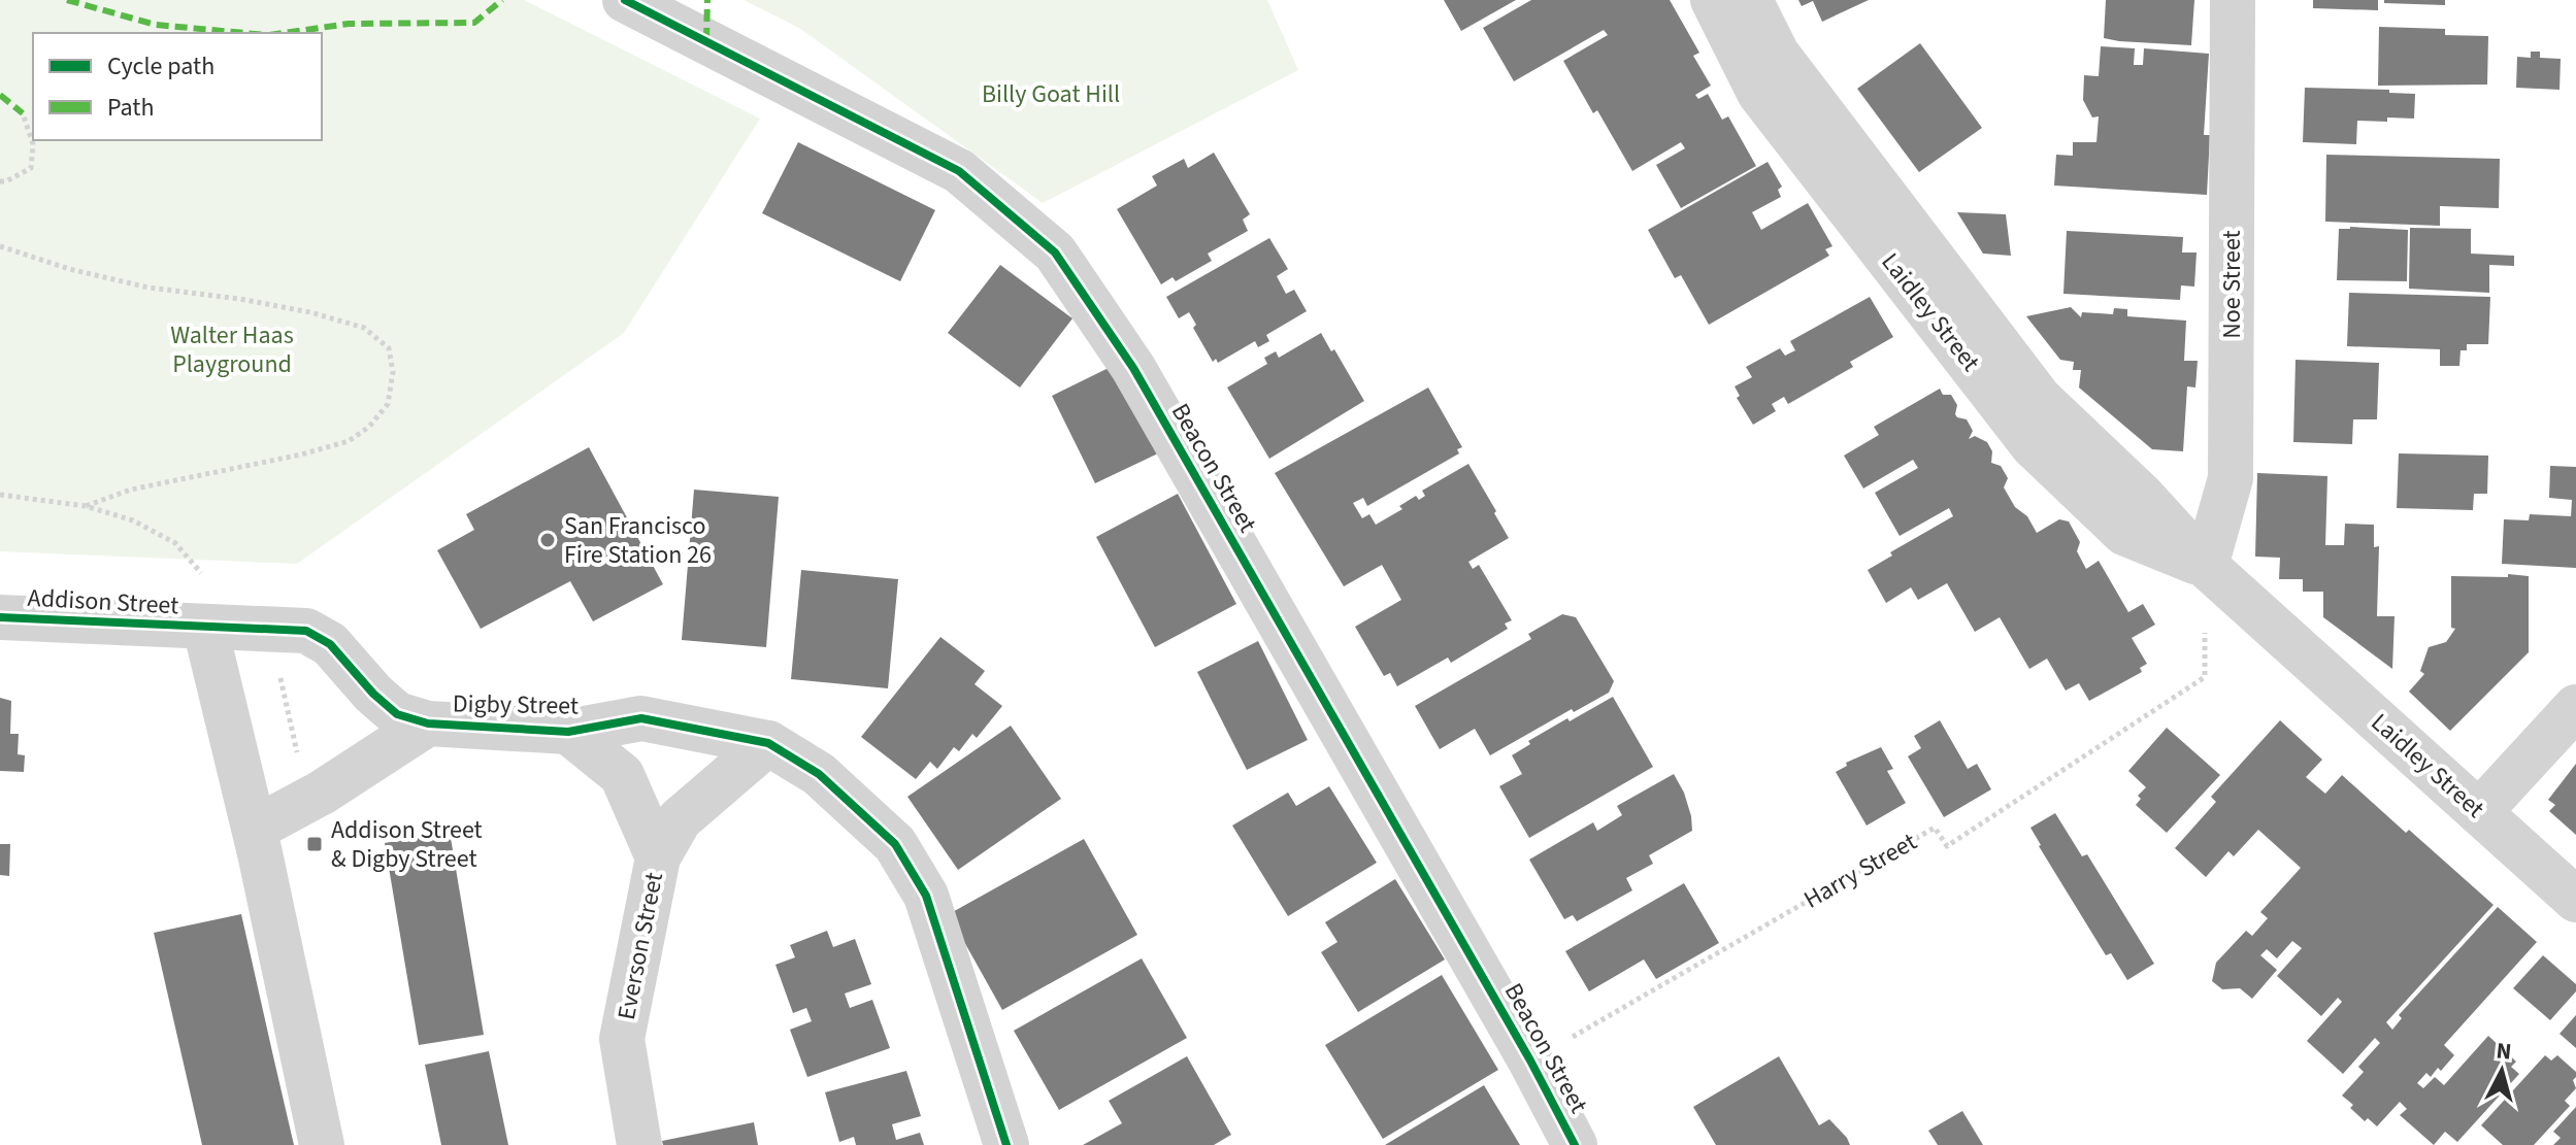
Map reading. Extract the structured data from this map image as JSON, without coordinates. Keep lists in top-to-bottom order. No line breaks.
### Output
{"streets":{"street":["Noe Street","Laidley Street","Beacon Street","Addison Street","Digby Street","Everson Street"],"path":["Harry Street"]},"crossings":[["Noe Street","Laidley Street"],["Noe Street","Harry Street"],["Laidley Street","Harry Street"],["Beacon Street","Harry Street"],["Addison Street","Digby Street"],["Digby Street","Everson Street"]],"parks":["Billy Goat Hill","Walter Haas Playground"],"places":{"other":["San Francisco Fire Station 26"],"transit":["Addison Street & Digby Street"]},"legend":["Cycle path","Path"],"north":"top"}
